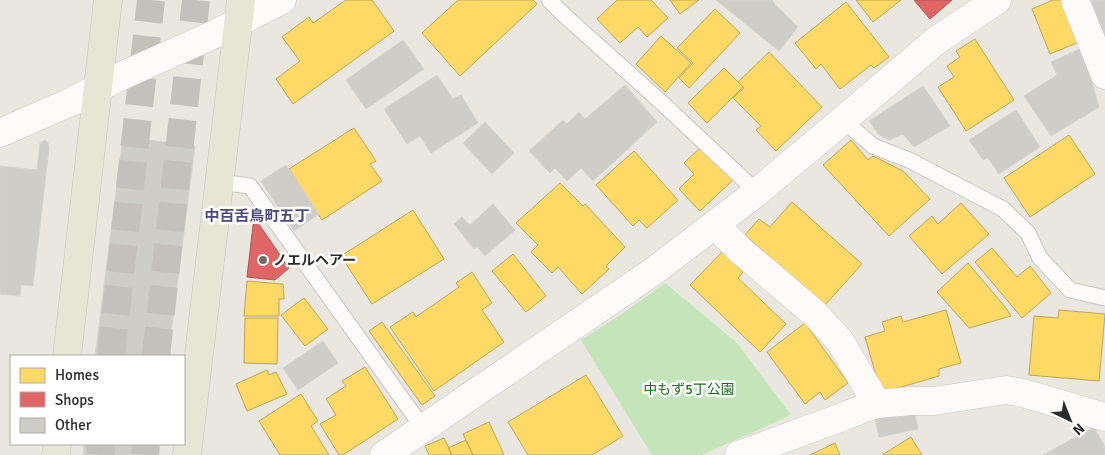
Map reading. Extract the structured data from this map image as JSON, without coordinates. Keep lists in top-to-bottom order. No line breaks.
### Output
{"districts":["中百舌鳥町五丁"],"parks":["中もず5丁公園"],"places":["ノエルヘアー"],"legend":["Homes","Shops","Other"],"north":"bottom right"}
